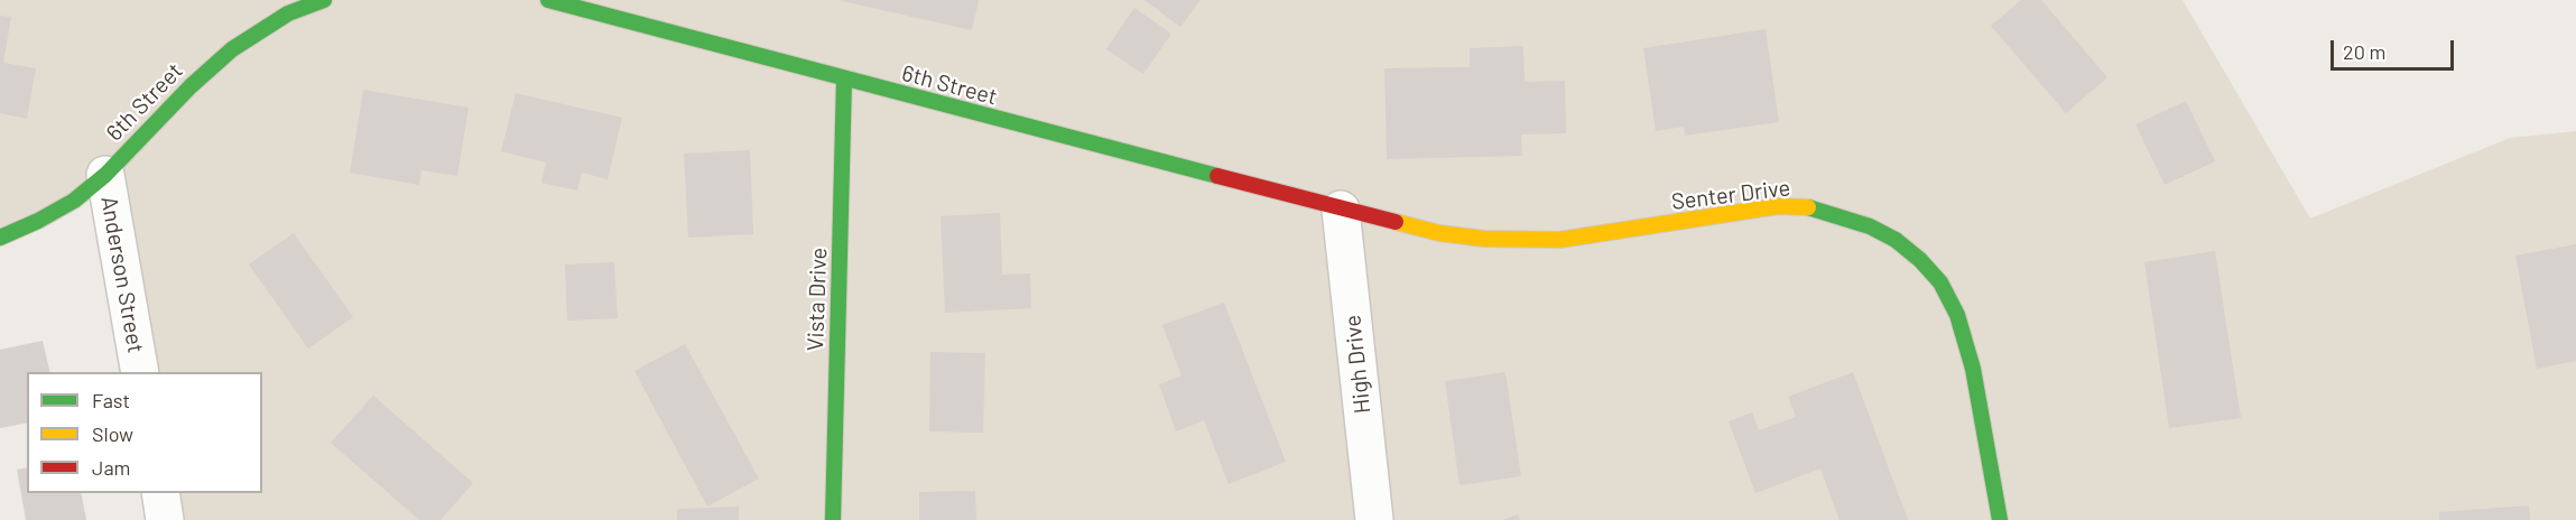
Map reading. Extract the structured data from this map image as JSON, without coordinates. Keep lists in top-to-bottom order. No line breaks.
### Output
{"streets":{"street":["6th Street","Senter Drive","Anderson Street","Vista Drive","High Drive"]},"crossings":[["6th Street","Senter Drive"],["6th Street","Anderson Street"],["6th Street","Vista Drive"],["6th Street","High Drive"],["Senter Drive","High Drive"]],"legend":["Fast","Slow","Jam"],"scale_bar":"20 m"}
